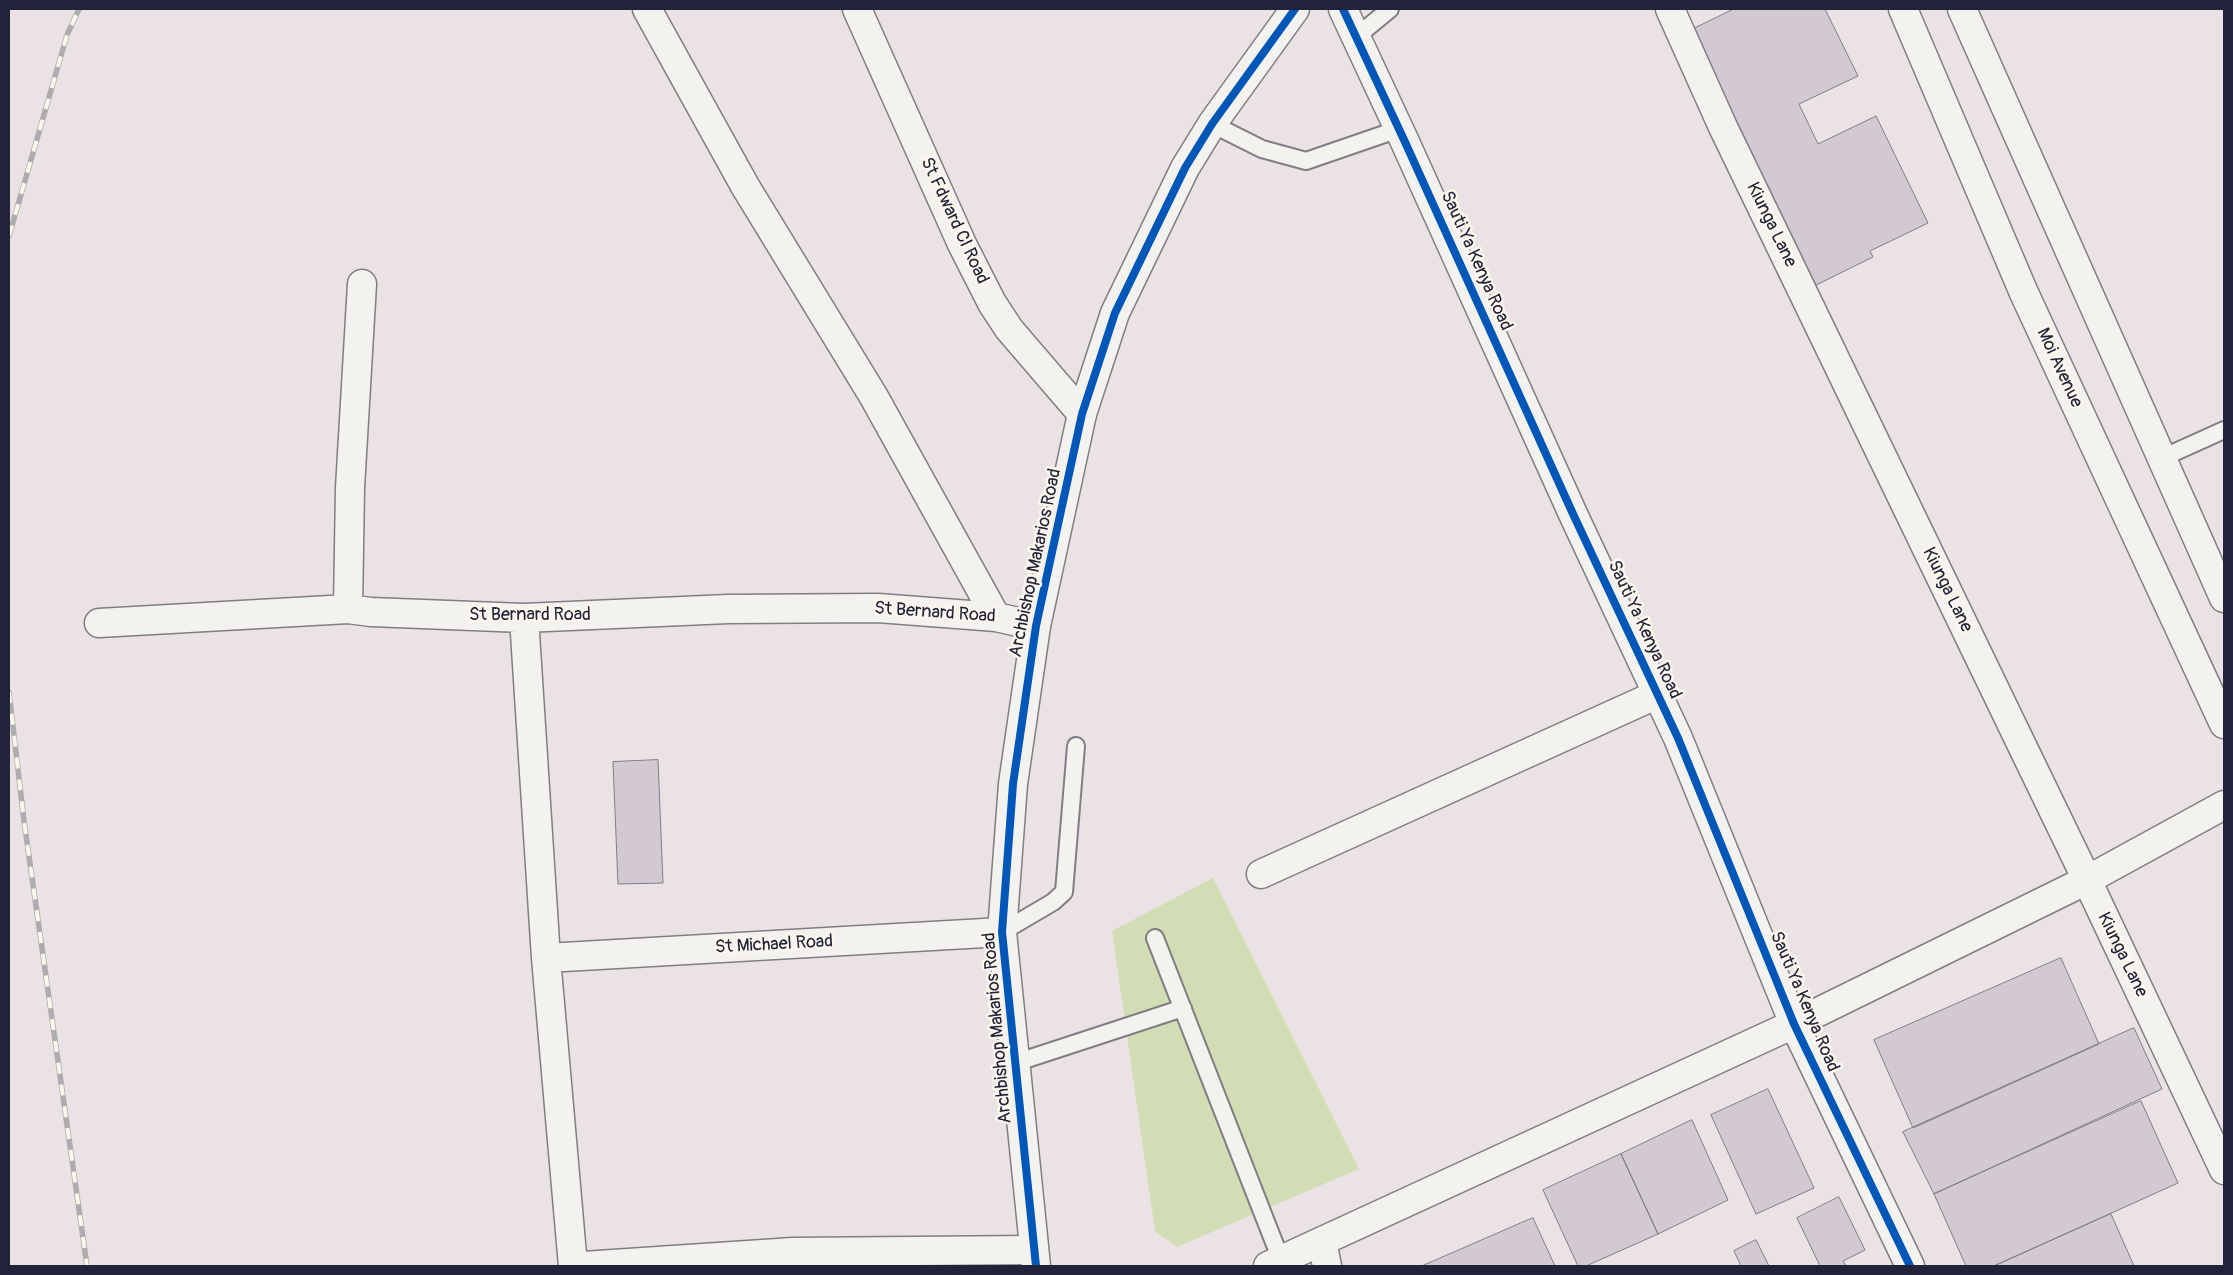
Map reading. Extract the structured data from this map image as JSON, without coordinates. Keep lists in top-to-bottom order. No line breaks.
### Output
{"streets":{"street":["St Fdward Cl Road","Kiunga Lane","Sauti Ya Kenya Road","Moi Avenue","Archbishop Makarios Road","St Bernard Road","St Michael Road"]},"crossings":[["St Fdward Cl Road","Archbishop Makarios Road"],["Archbishop Makarios Road","St Bernard Road"],["Archbishop Makarios Road","St Michael Road"]]}
